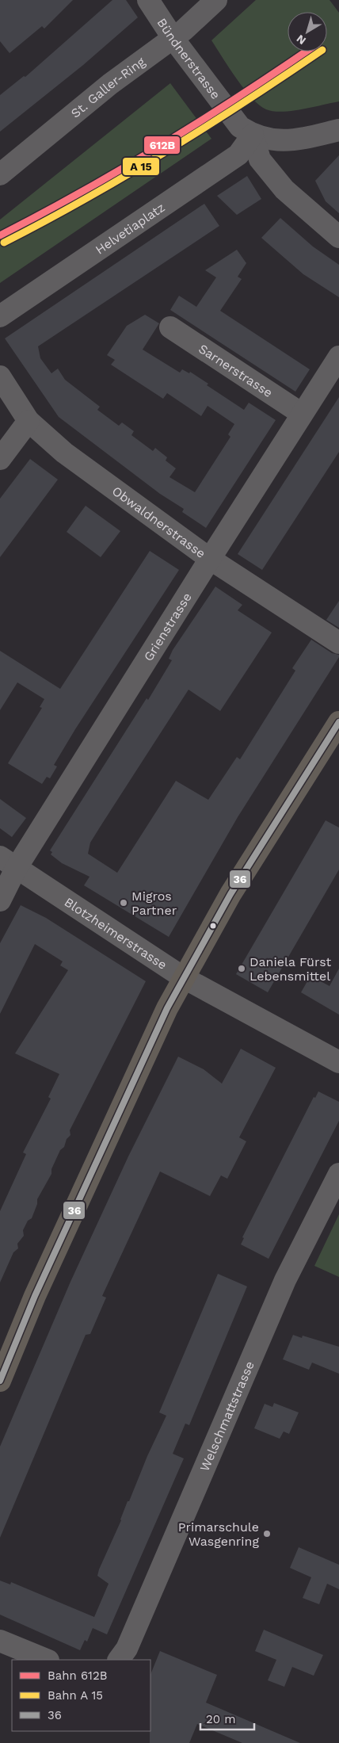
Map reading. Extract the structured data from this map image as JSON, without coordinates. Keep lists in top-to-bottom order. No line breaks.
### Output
{"streets":{"street":["Bündnerstrasse","St. Galler-Ring","Helvetiaplatz","Sarnerstrasse","Obwaldnerstrasse","Grienstrasse","Blotzheimerstrasse","Welschmattstrasse"]},"crossings":[["Bündnerstrasse","St. Galler-Ring"],["Bündnerstrasse","Helvetiaplatz"],["Sarnerstrasse","Grienstrasse"],["Obwaldnerstrasse","Grienstrasse"],["Grienstrasse","Blotzheimerstrasse"]],"places":["Migros Partner","Daniela Fürst Lebensmittel","Primarschule Wasgenring"],"lines":["rail line 612B","transit line 36"],"legend":["Bahn 612B","Bahn A 15","36"],"scale_bar":"20 m","north":"bottom left"}
